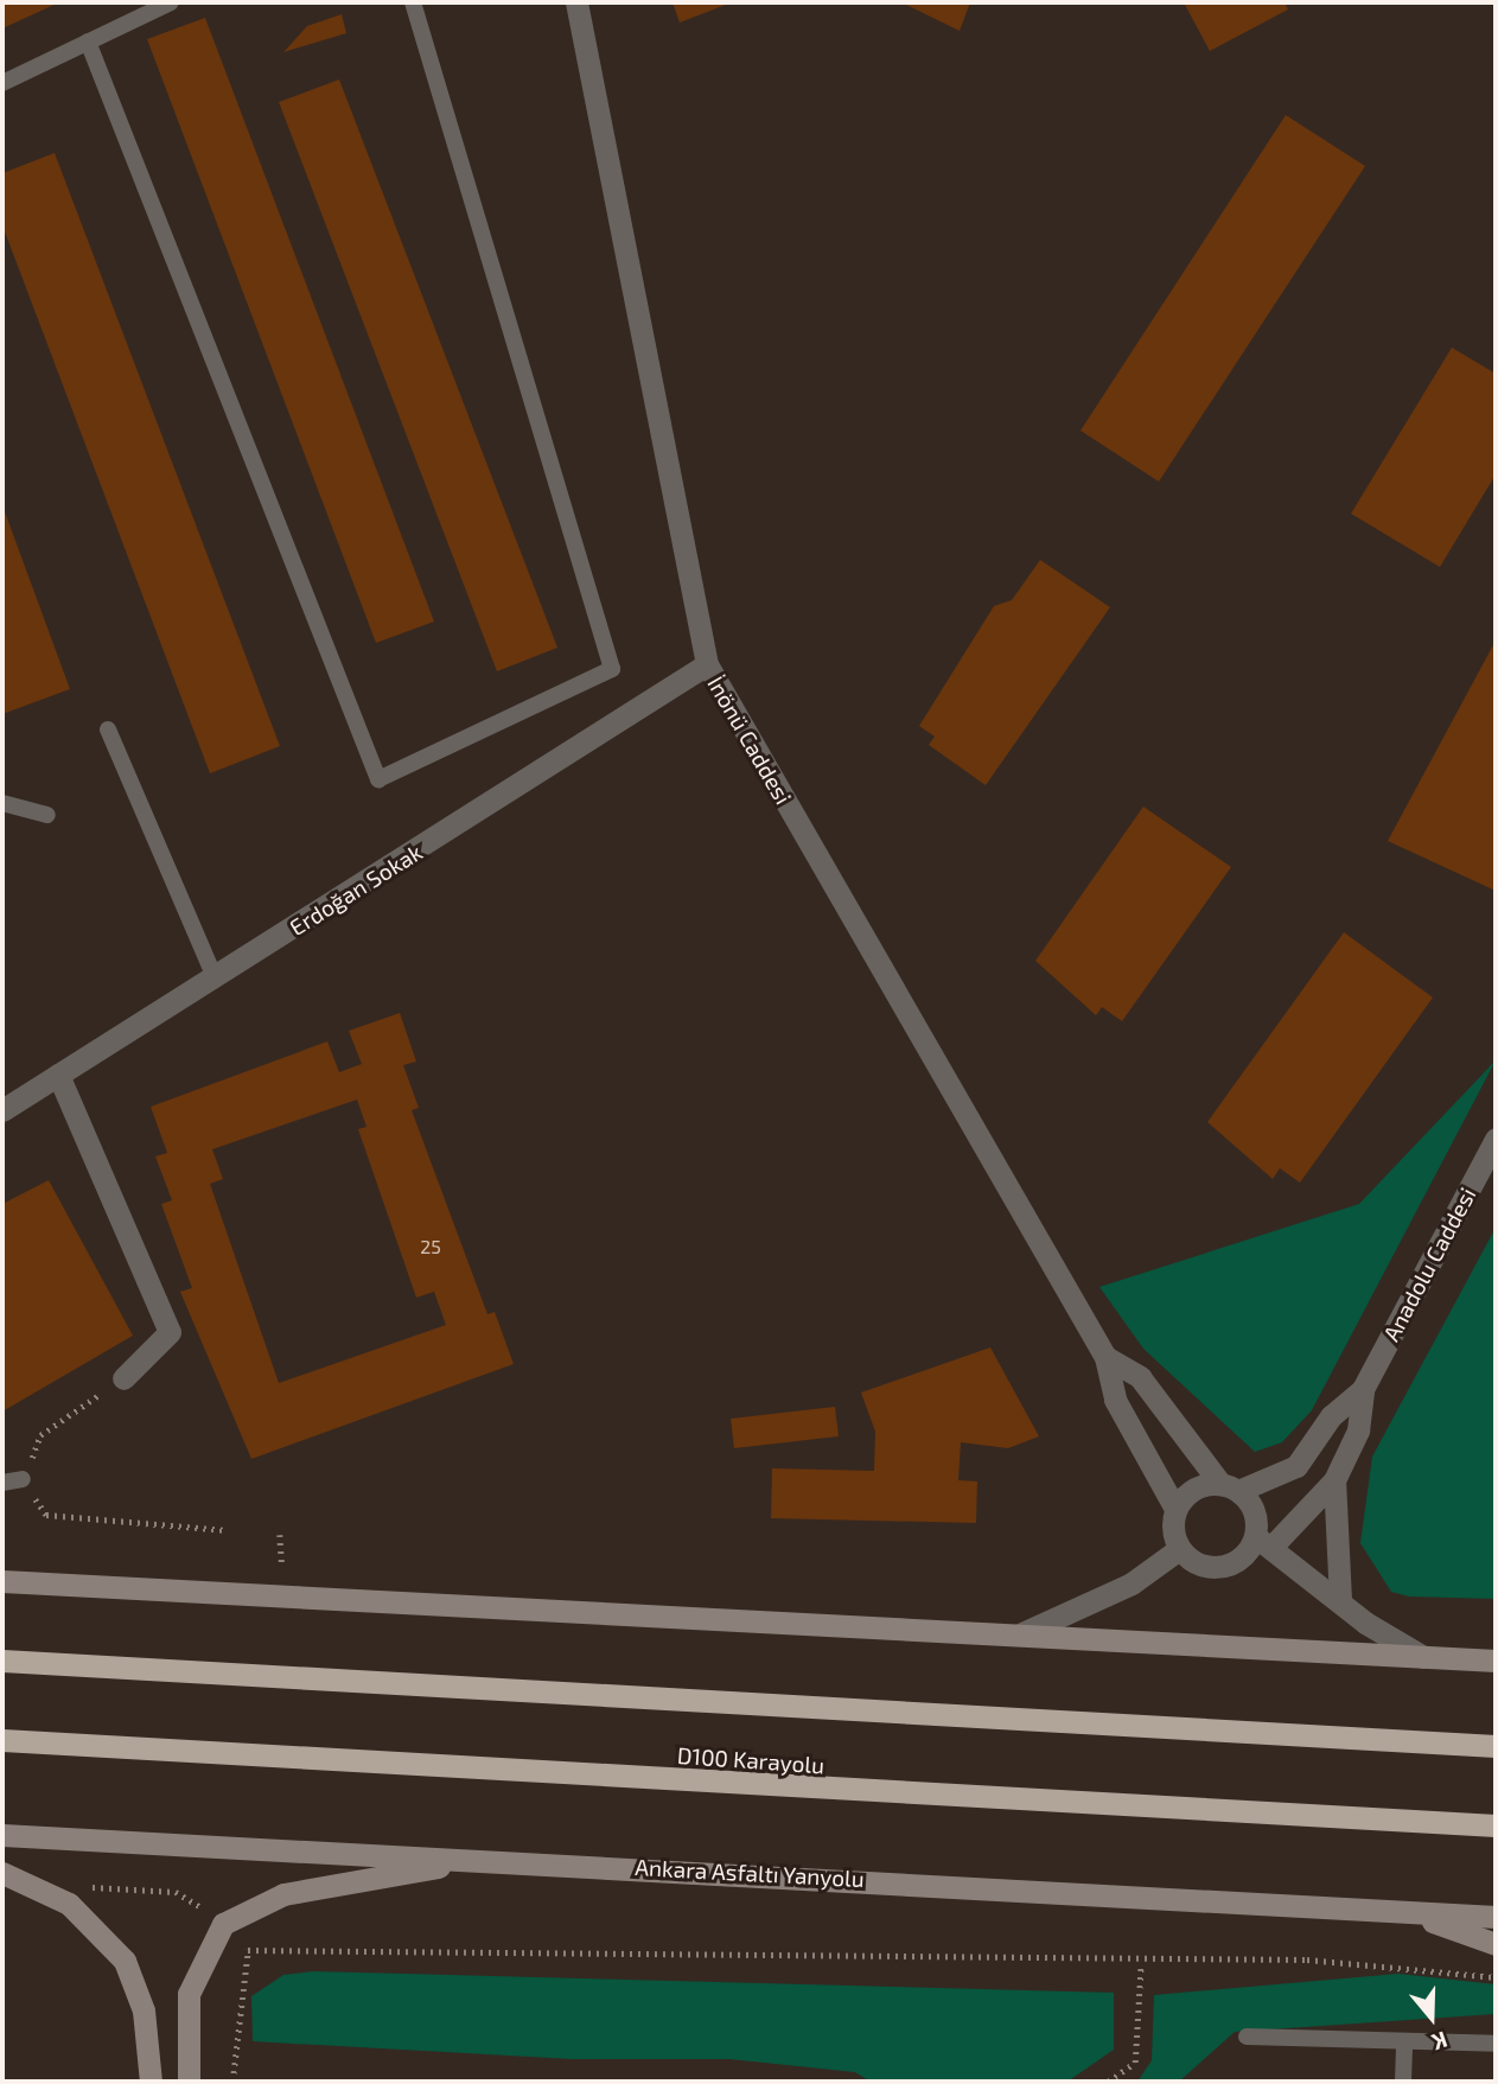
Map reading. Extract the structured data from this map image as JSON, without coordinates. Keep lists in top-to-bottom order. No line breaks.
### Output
{"streets":{"highway":["D100 Karayolu"],"main road":["Ankara Asfaltı Yanyolu"],"street":["İnönü Caddesi","Erdoğan Sokak","Anadolu Caddesi"]},"crossings":[["İnönü Caddesi","Erdoğan Sokak"],["İnönü Caddesi","Anadolu Caddesi"]],"house_numbers":["25"],"north":"bottom"}
